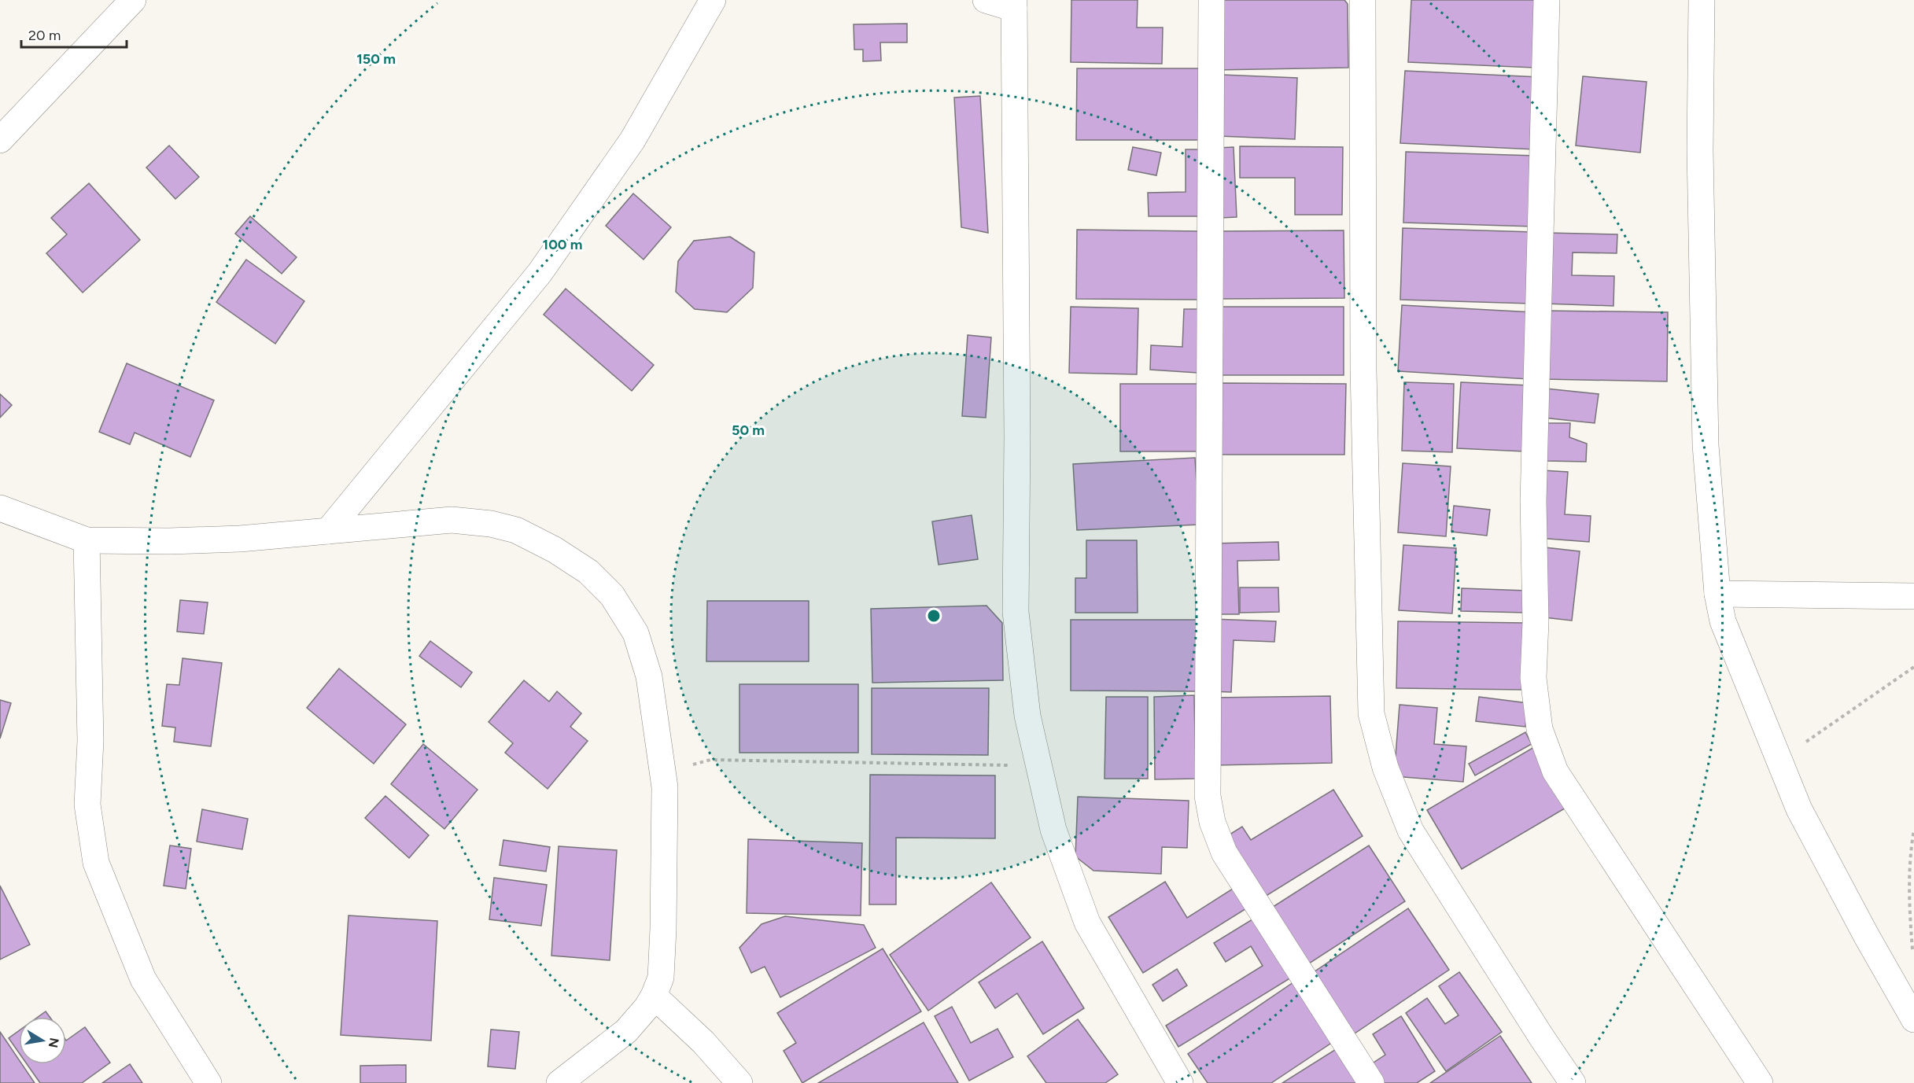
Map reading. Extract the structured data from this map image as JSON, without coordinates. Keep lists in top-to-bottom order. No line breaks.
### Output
{"scale_bar":"20 m","north":"right","rings":["150 m","100 m","50 m"]}
